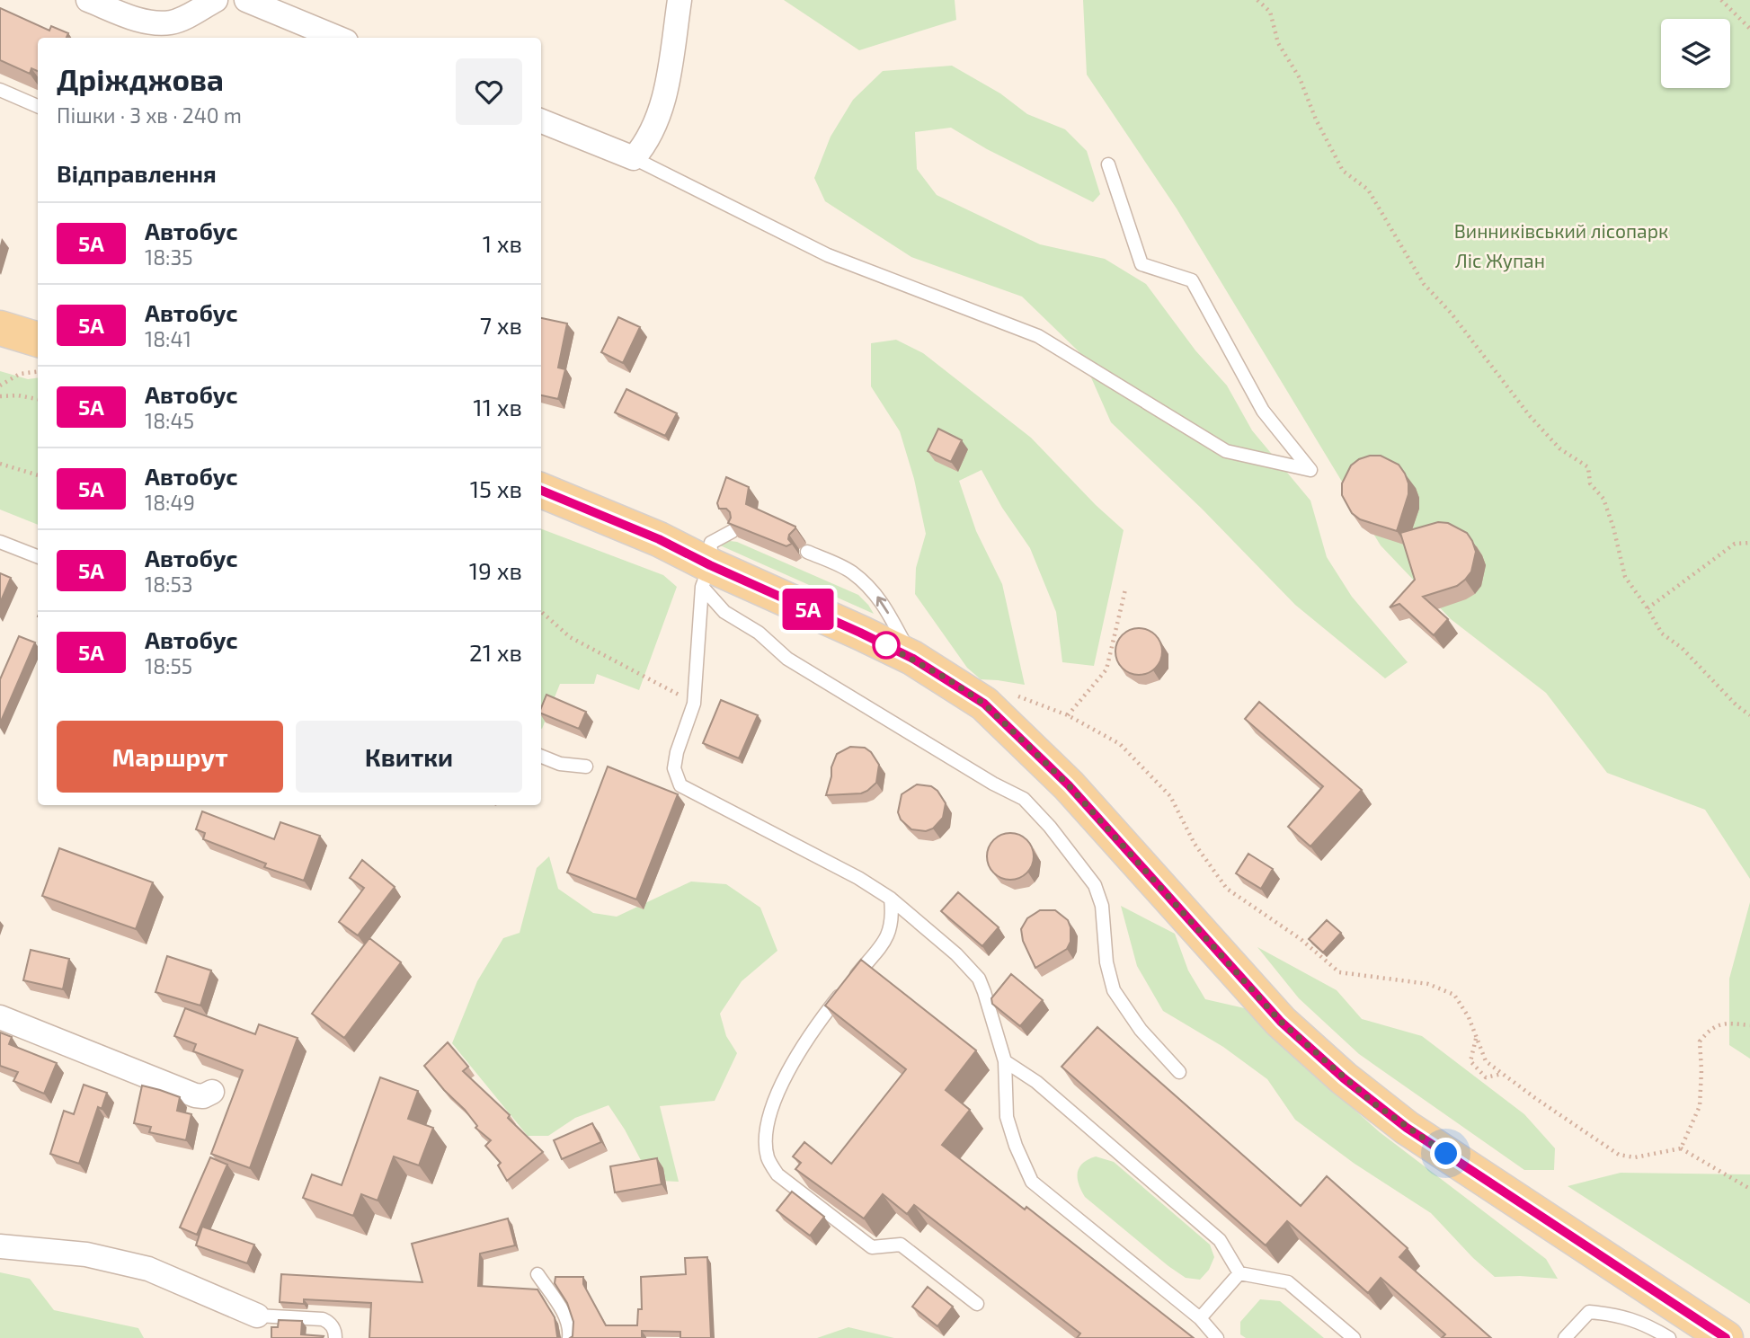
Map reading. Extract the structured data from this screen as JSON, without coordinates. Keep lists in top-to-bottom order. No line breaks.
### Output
{"parks":["Винниківський лісопарк","Ліс Жупан"],"lines":["bus line 5А"],"page":{"on_map":"5А","heading":[["Дріжджова","Пішки · 3 хв · 240 m"],"Відправлення"],"list":[{"mark":"5А","name":"Автобус","note":"18:35","value":"1 хв"},{"mark":"5А","name":"Автобус","note":"18:41","value":"7 хв"},{"mark":"5А","name":"Автобус","note":"18:45","value":"11 хв"},{"mark":"5А","name":"Автобус","note":"18:49","value":"15 хв"},{"mark":"5А","name":"Автобус","note":"18:53","value":"19 хв"},{"mark":"5А","name":"Автобус","note":"18:55","value":"21 хв"}],"buttons":["Маршрут","Квитки"]}}
